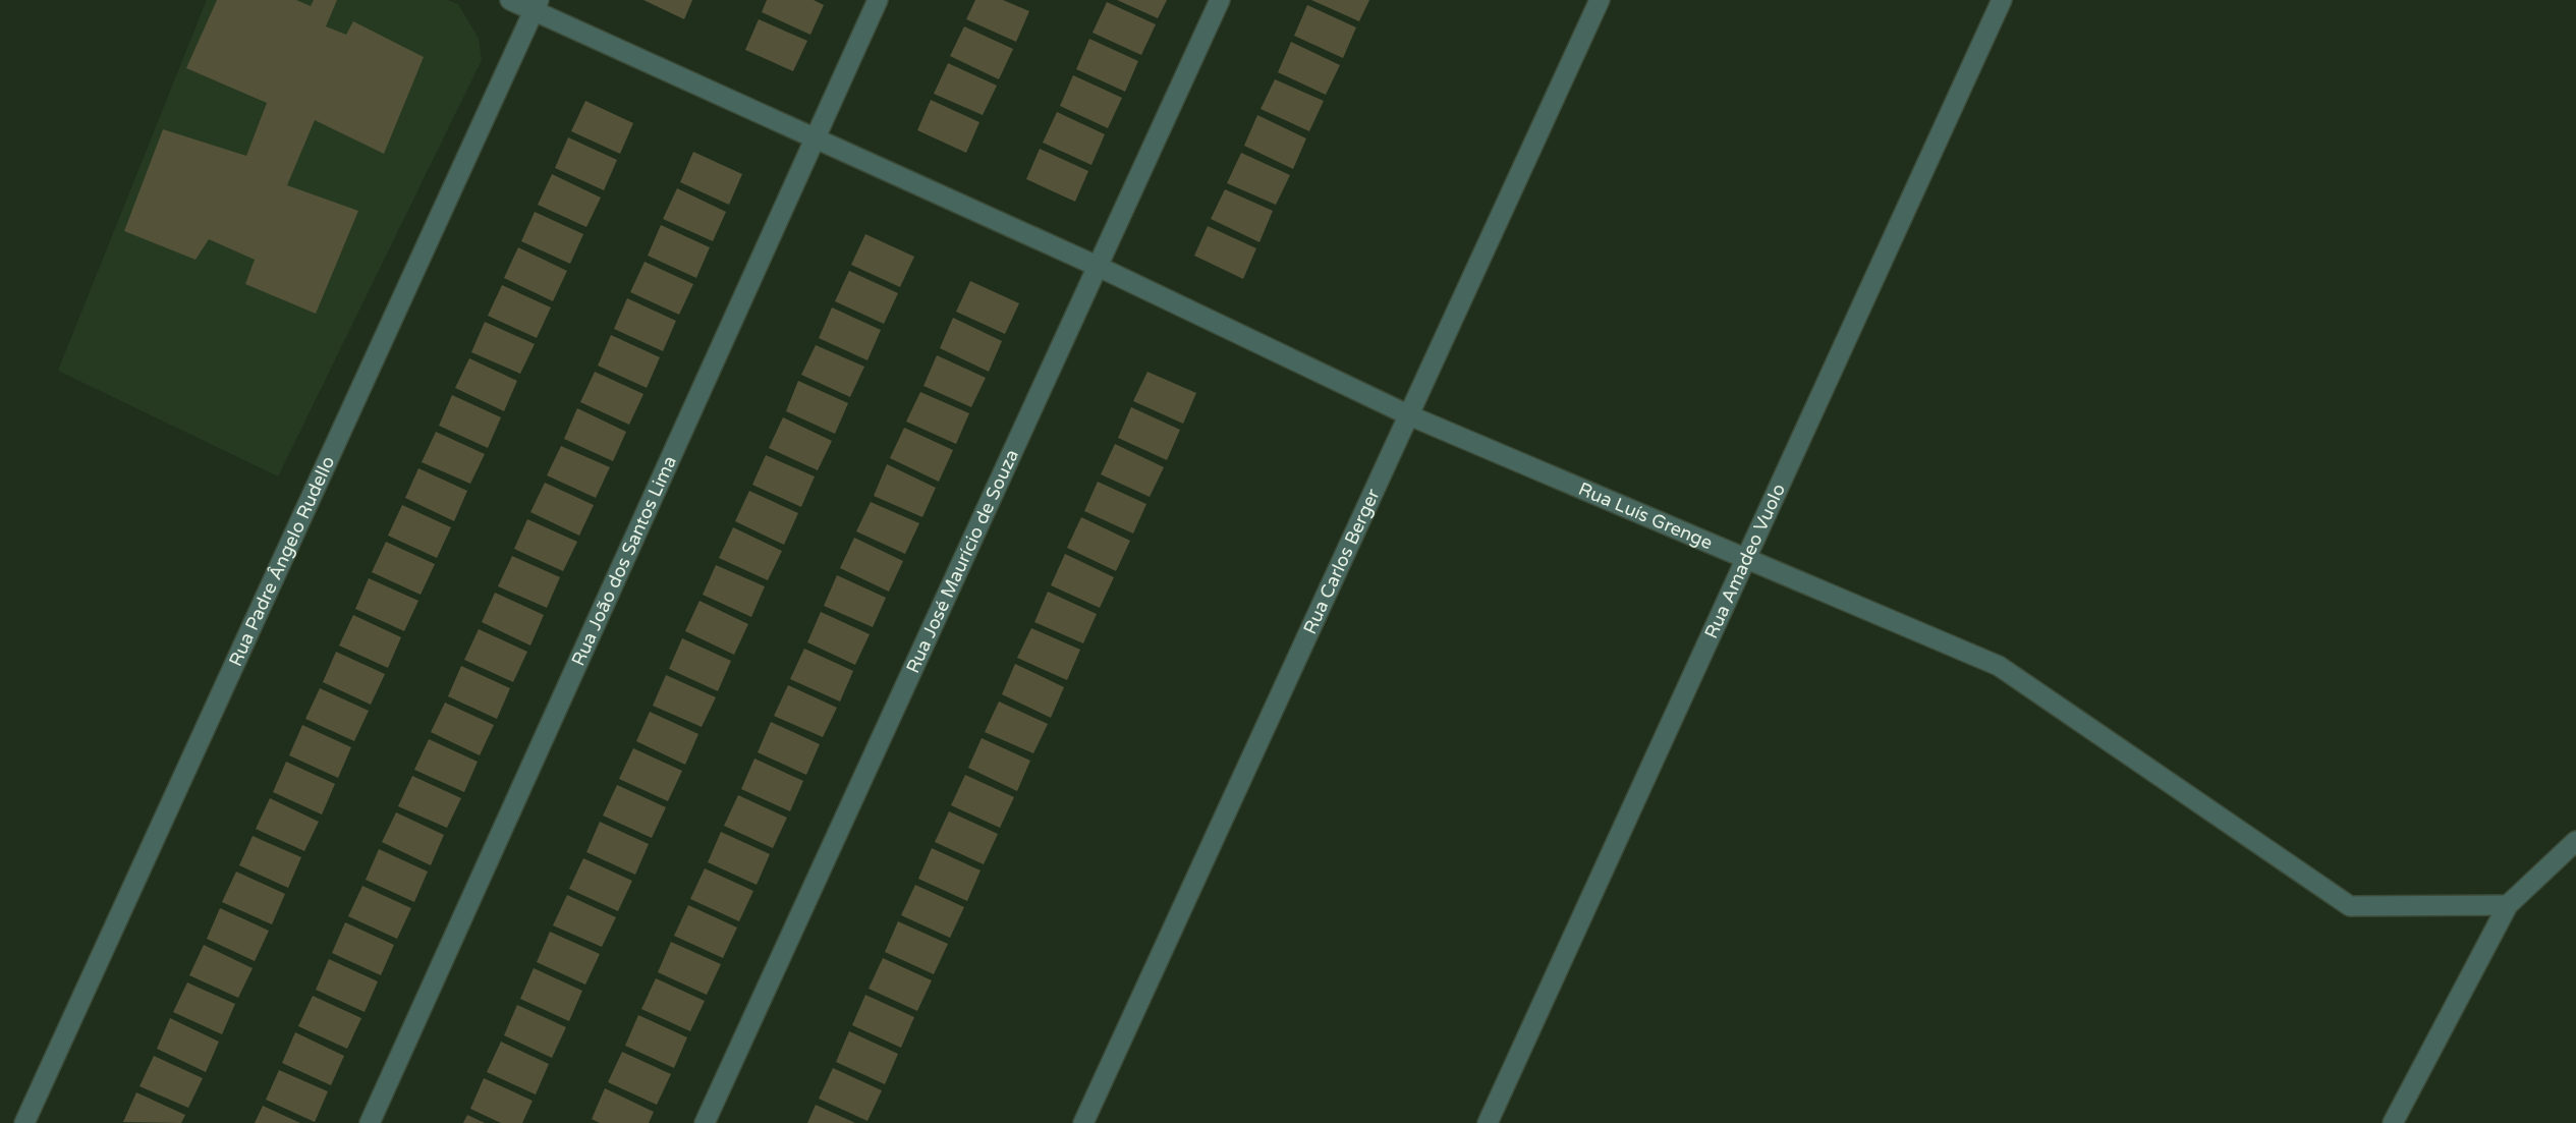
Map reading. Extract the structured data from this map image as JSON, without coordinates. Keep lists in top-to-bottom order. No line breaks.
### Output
{"streets":{"street":["Rua Luís Grenge","Rua Padre Ângelo Rudello","Rua Amadeo Vuolo","Rua João dos Santos Lima","Rua José Maurício de Souza","Rua Carlos Berger"]},"crossings":[["Rua Luís Grenge","Rua Padre Ângelo Rudello"],["Rua Luís Grenge","Rua Amadeo Vuolo"],["Rua Luís Grenge","Rua João dos Santos Lima"],["Rua Luís Grenge","Rua José Maurício de Souza"],["Rua Luís Grenge","Rua Carlos Berger"]]}
